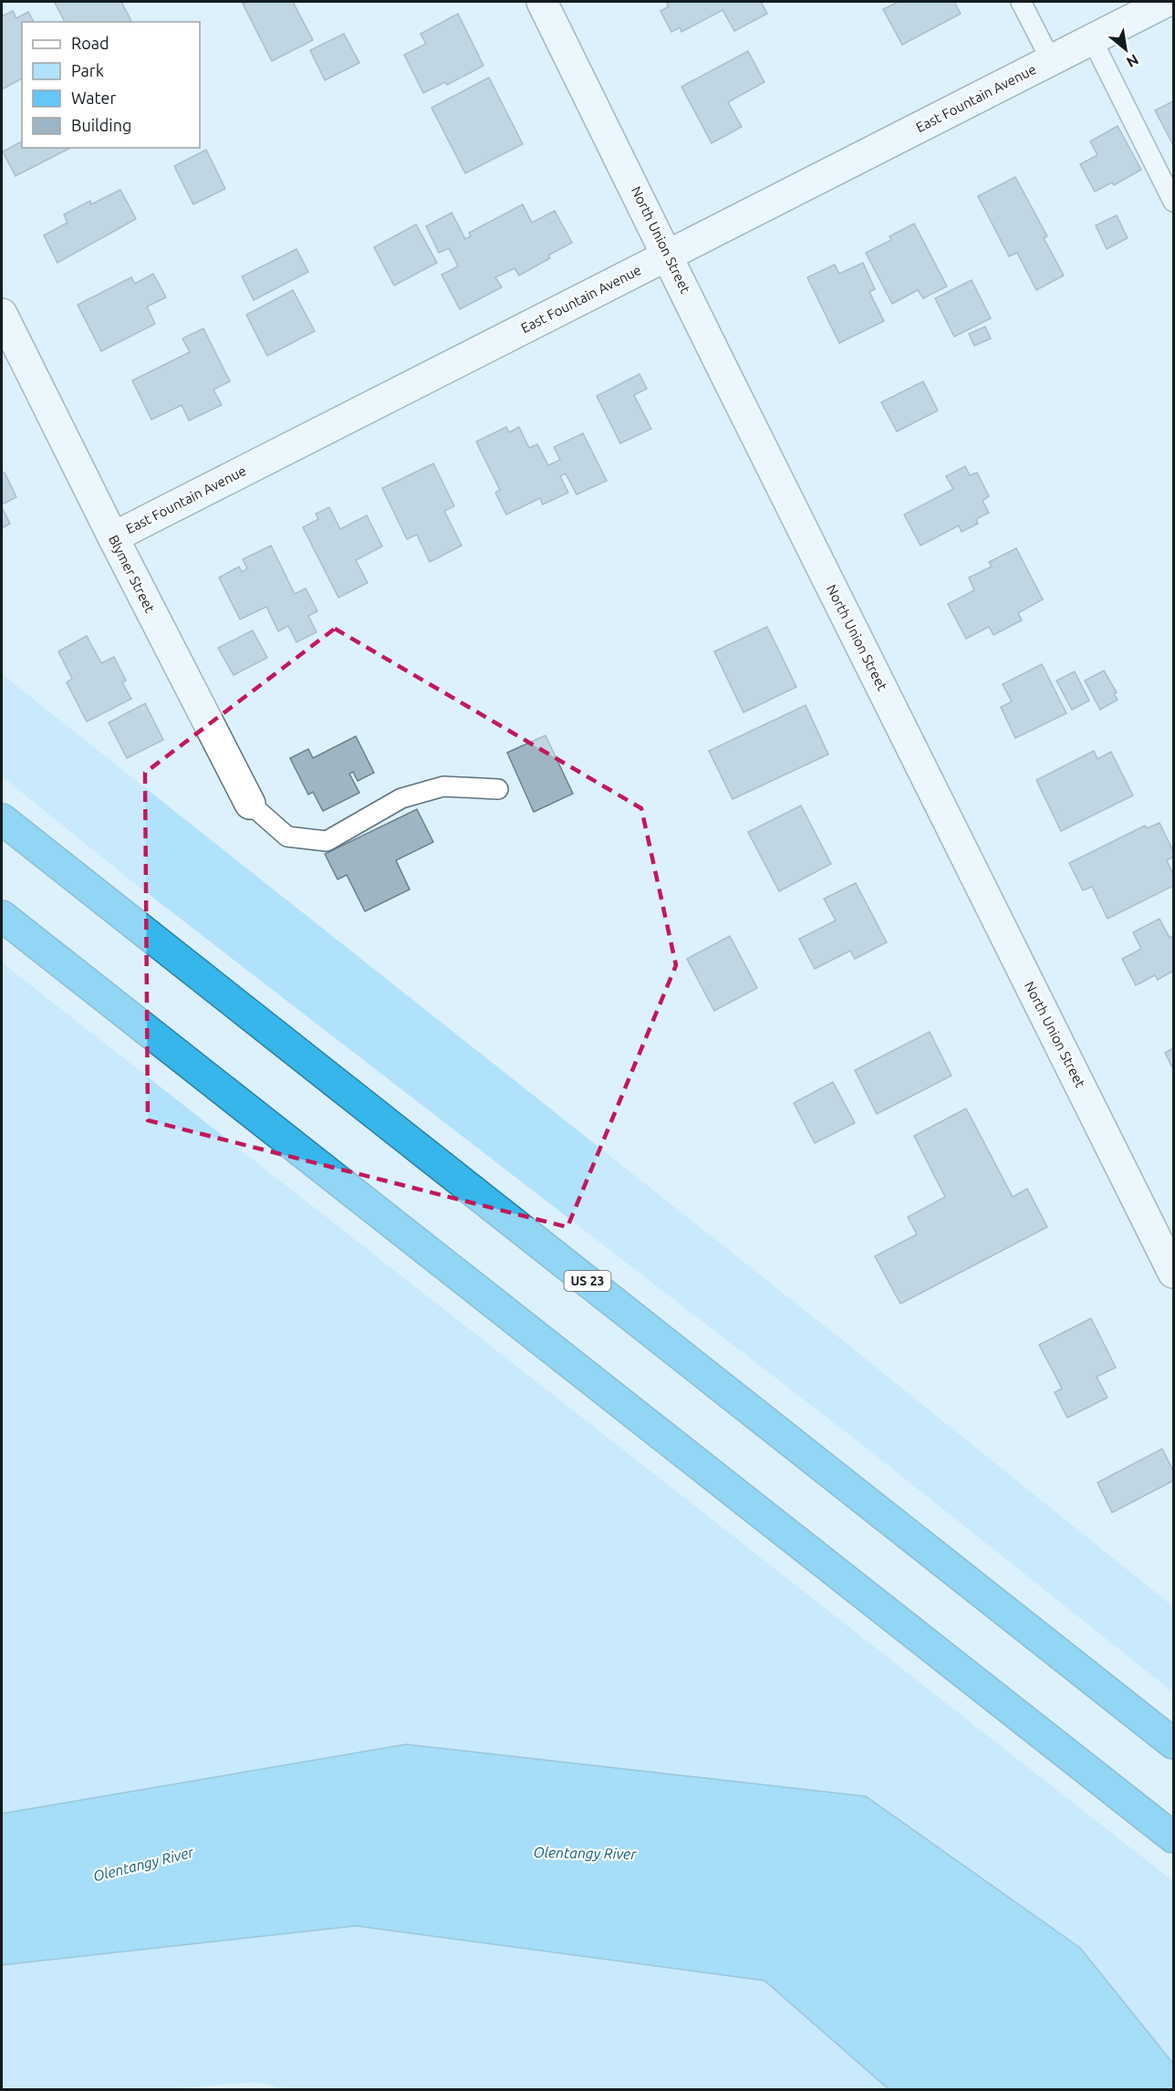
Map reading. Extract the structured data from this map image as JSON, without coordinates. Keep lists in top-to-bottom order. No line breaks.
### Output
{"streets":{"highway":["US 23"],"street":["East Fountain Avenue","North Union Street","Blymer Street"]},"crossings":[["East Fountain Avenue","North Union Street"],["East Fountain Avenue","Blymer Street"]],"water":["Olentangy River"],"legend":["Road","Park","Water","Building"],"north":"bottom right"}
